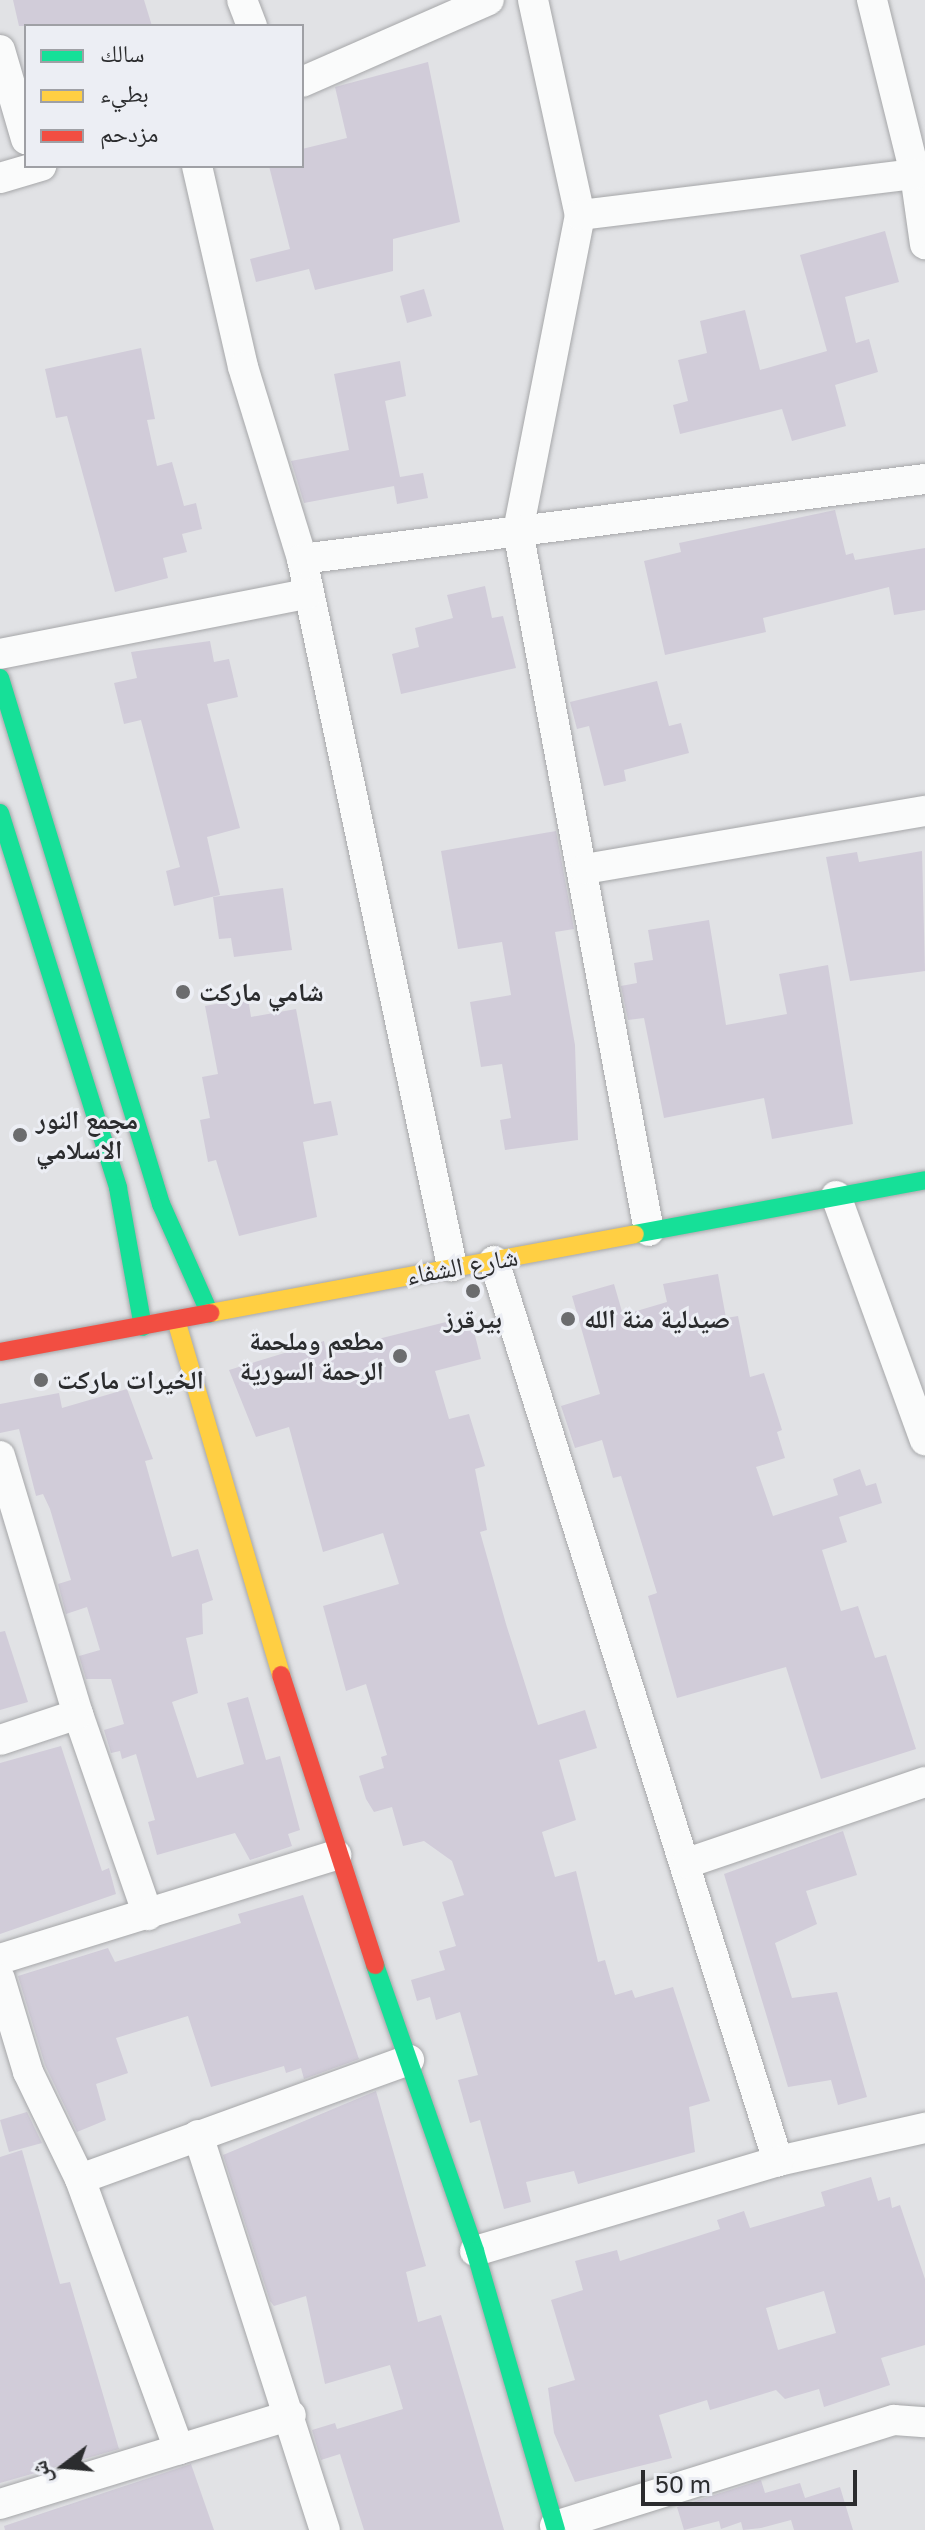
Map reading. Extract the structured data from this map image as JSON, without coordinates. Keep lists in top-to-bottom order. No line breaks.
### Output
{"streets":{"street":["شارع الشفاء"]},"places":["شامي ماركت","مجمع النور الاسلامي","بيرقرز","صيدلية منة الله","مطعم وملحمة الرحمة السورية","الخيرات ماركت"],"legend":["سالك","بطيء","مزدحم"],"scale_bar":"50 m","north":"left"}
